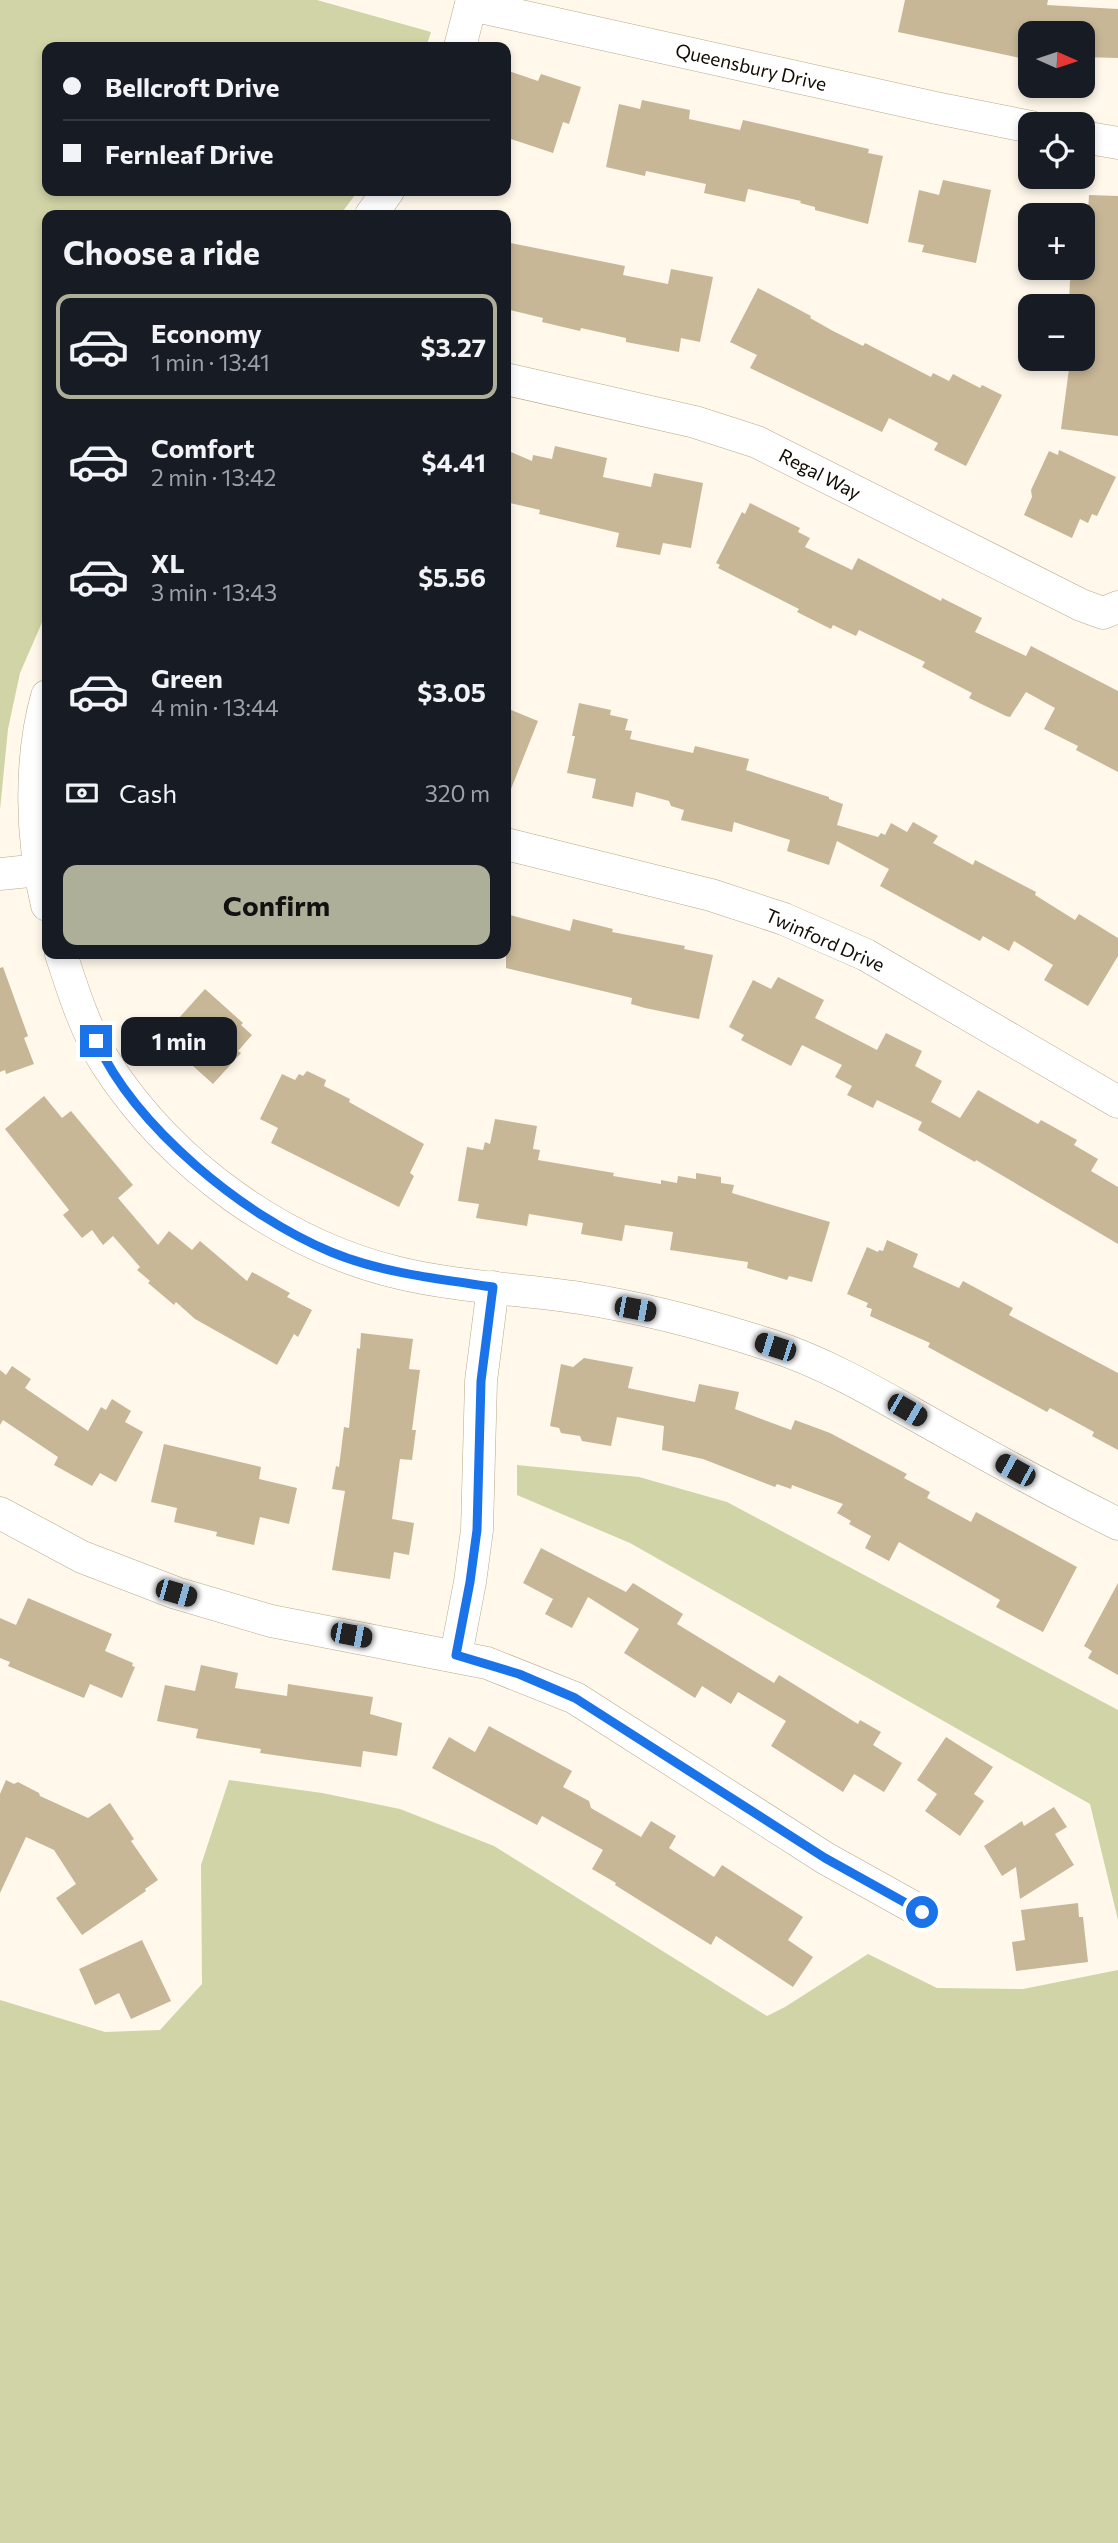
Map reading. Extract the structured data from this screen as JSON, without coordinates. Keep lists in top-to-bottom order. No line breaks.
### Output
{"streets":{"street":["Queensbury Drive","Regal Way","Twinford Drive"]},"north":"right","page":{"map_buttons":["+","−"],"banner":["Bellcroft Drive","Fernleaf Drive"],"heading":"Choose a ride","list":[{"name":"Economy","note":"1 min · 13:41","value":"$3.27"},{"name":"Comfort","note":"2 min · 13:42","value":"$4.41"},{"name":"XL","note":"3 min · 13:43","value":"$5.56"},{"name":"Green","note":"4 min · 13:44","value":"$3.05"}],"pay":["Cash","320 m"],"buttons":"Confirm","bubble":"1 min"}}
